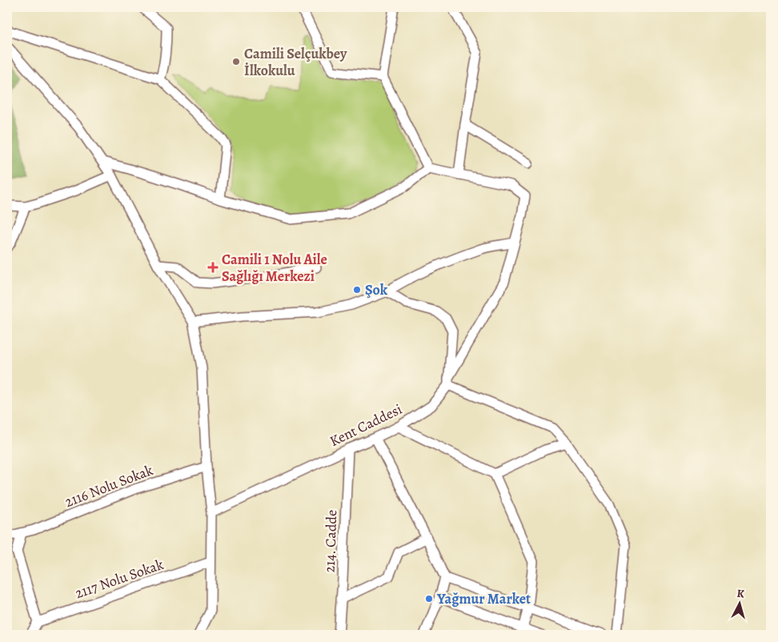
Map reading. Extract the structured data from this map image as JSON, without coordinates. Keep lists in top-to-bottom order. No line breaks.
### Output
{"streets":{"street":["Kent Caddesi","2116 Nolu Sokak","214. Cadde","2117 Nolu Sokak"]},"crossings":[["Kent Caddesi","214. Cadde"]],"places":{"other":["Camili Selçukbey İlkokulu","Şok","Yağmur Market"],"health":["Camili 1 Nolu Aile Sağlığı Merkezi"]},"north":"top"}
